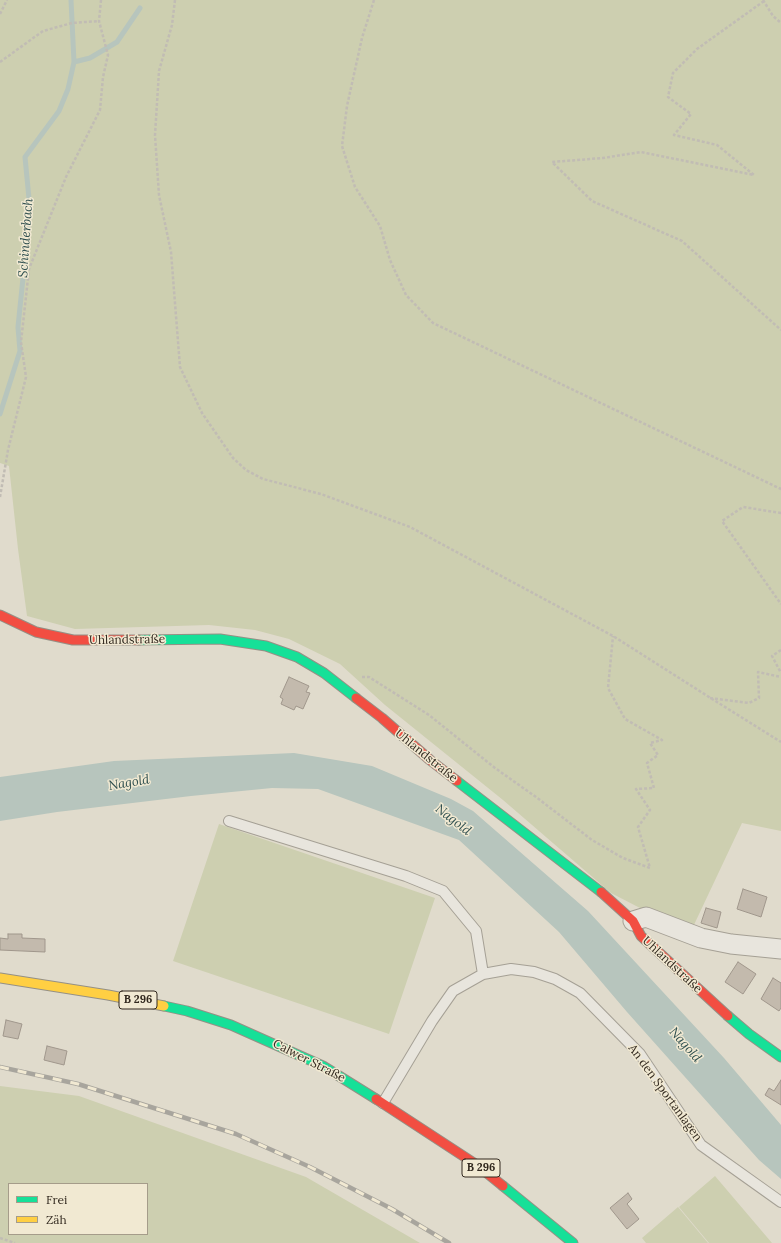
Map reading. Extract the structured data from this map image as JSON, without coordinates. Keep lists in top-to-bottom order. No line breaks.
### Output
{"streets":{"street":["Uhlandstraße","B 296","Calwer Straße"],"lane":["An den Sportanlagen"]},"crossings":[["Calwer Straße","An den Sportanlagen"]],"water":["Schinderbach","Nagold"],"legend":["Frei","Zäh"]}
